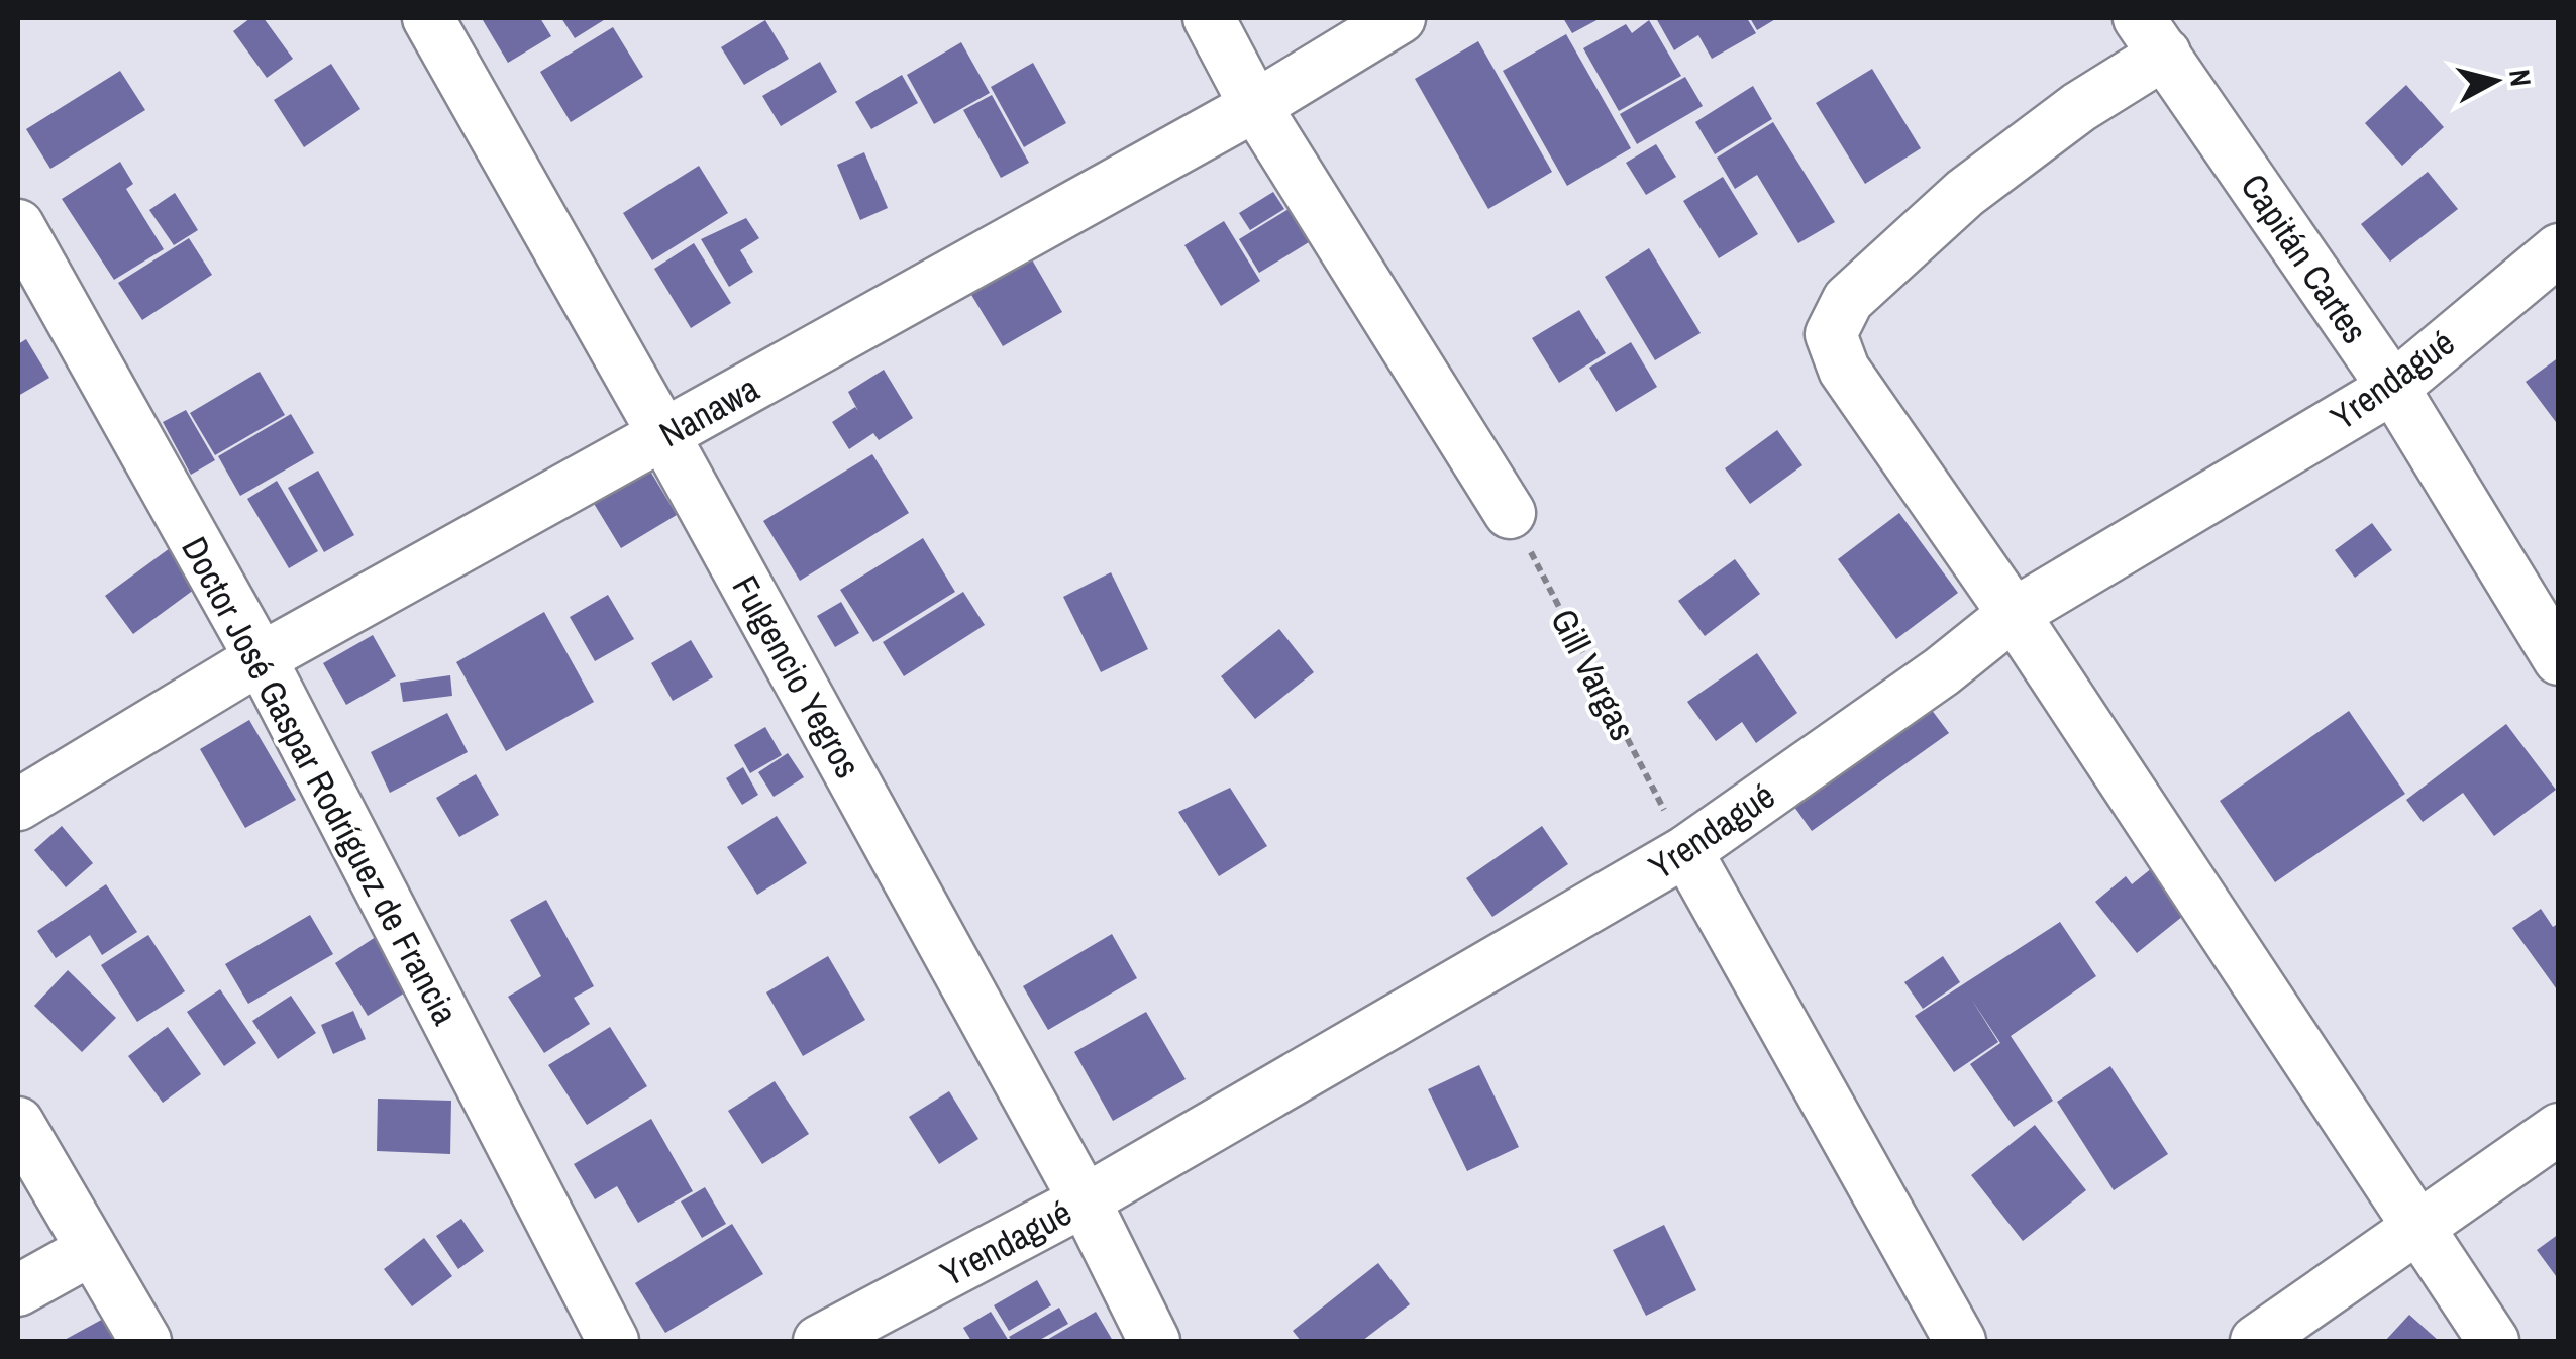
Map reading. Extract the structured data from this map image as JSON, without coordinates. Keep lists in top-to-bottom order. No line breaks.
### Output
{"streets":{"street":["Capitán Cartes","Yrendagué","Nanawa","Fulgencio Yegros","Doctor José Gaspar Rodríguez de Francia"],"path":["Gill Vargas"]},"crossings":[["Capitán Cartes","Yrendagué"],["Yrendagué","Gill Vargas"],["Yrendagué","Fulgencio Yegros"],["Nanawa","Fulgencio Yegros"],["Nanawa","Doctor José Gaspar Rodríguez de Francia"]],"north":"right"}
